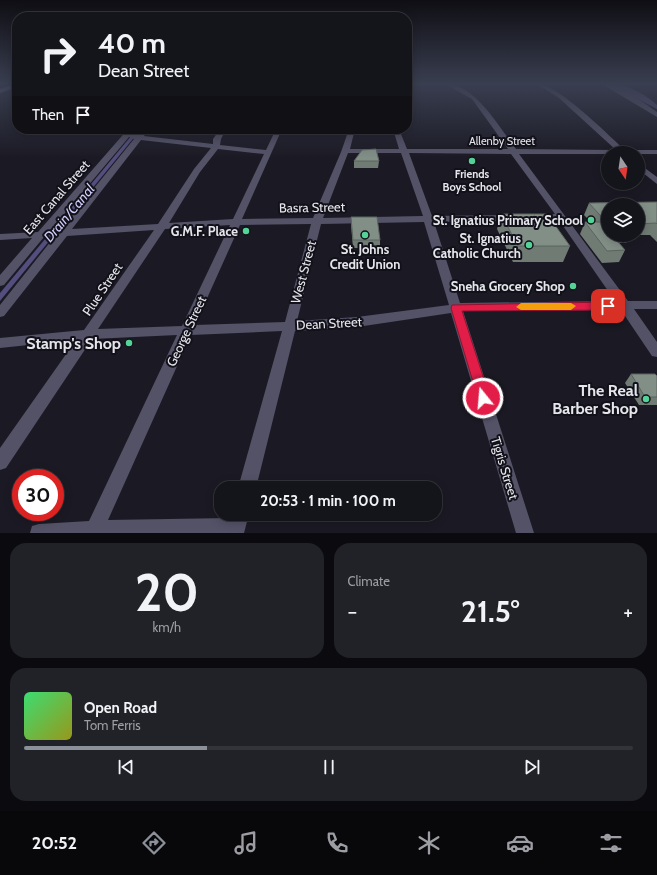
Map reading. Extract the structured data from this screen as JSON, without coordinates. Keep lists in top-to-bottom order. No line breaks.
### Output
{"streets":{"street":["Allenby Street","East Canal Street","Basra Street","West Street","Plue Street","Dean Street","George Street","Tigris Street"]},"crossings":[["Allenby Street","West Street"],["Allenby Street","Tigris Street"],["East Canal Street","Basra Street"],["Basra Street","West Street"],["Basra Street","Plue Street"],["Basra Street","George Street"],["Basra Street","Tigris Street"],["West Street","Dean Street"],["Plue Street","Dean Street"],["Dean Street","George Street"],["Dean Street","Tigris Street"]],"water":["Drain/Canal"],"places":["Friends Boys School","St. Ignatius Primary School","G.M.F. Place","St. Johns Credit Union","St. Ignatius Catholic Church","Sneha Grocery Shop","Stamp's Shop","The Real Barber Shop"],"north":"bottom","page":{"turn":["40 m","Dean Street"],"then":"Then","limit":"30","trip":"20:53 · 1 min · 100 m","tile":[["20","km/h"],"Climate"],"heat":["−","21.5°","+"],"song":["Open Road","Tom Ferris"],"tabs":"20:52"}}
